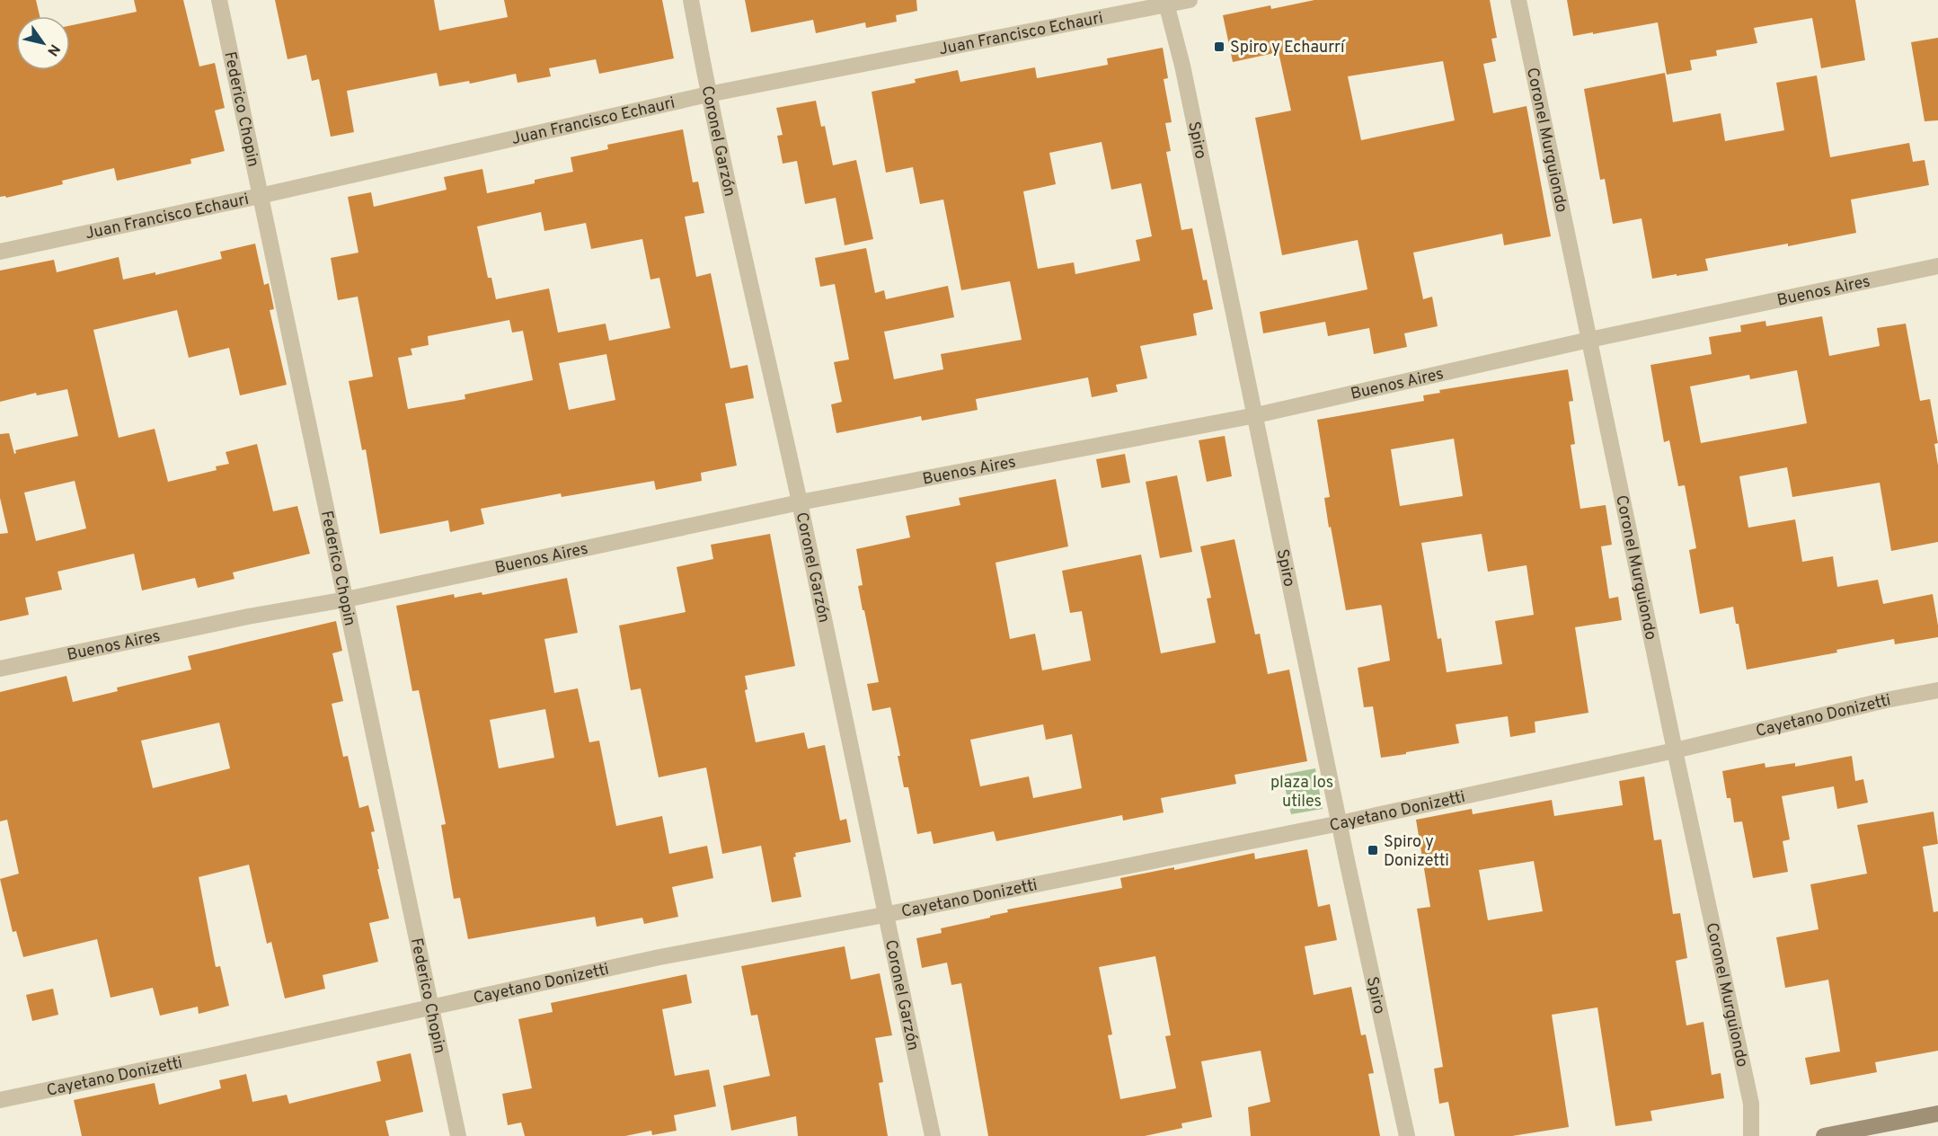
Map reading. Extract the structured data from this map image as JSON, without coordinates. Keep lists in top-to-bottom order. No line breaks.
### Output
{"streets":{"street":["Juan Francisco Echauri","Federico Chopin","Spiro","Coronel Murguiondo","Coronel Garzón","Buenos Aires","Cayetano Donizetti"]},"crossings":[["Juan Francisco Echauri","Federico Chopin"],["Juan Francisco Echauri","Spiro"],["Juan Francisco Echauri","Coronel Garzón"],["Federico Chopin","Buenos Aires"],["Federico Chopin","Cayetano Donizetti"],["Spiro","Buenos Aires"],["Spiro","Cayetano Donizetti"],["Coronel Murguiondo","Buenos Aires"],["Coronel Murguiondo","Cayetano Donizetti"],["Coronel Garzón","Buenos Aires"],["Coronel Garzón","Cayetano Donizetti"]],"parks":["plaza los utiles"],"places":{"transit":["Spiro y Echaurrí","Spiro y Donizetti"]},"north":"bottom right"}
